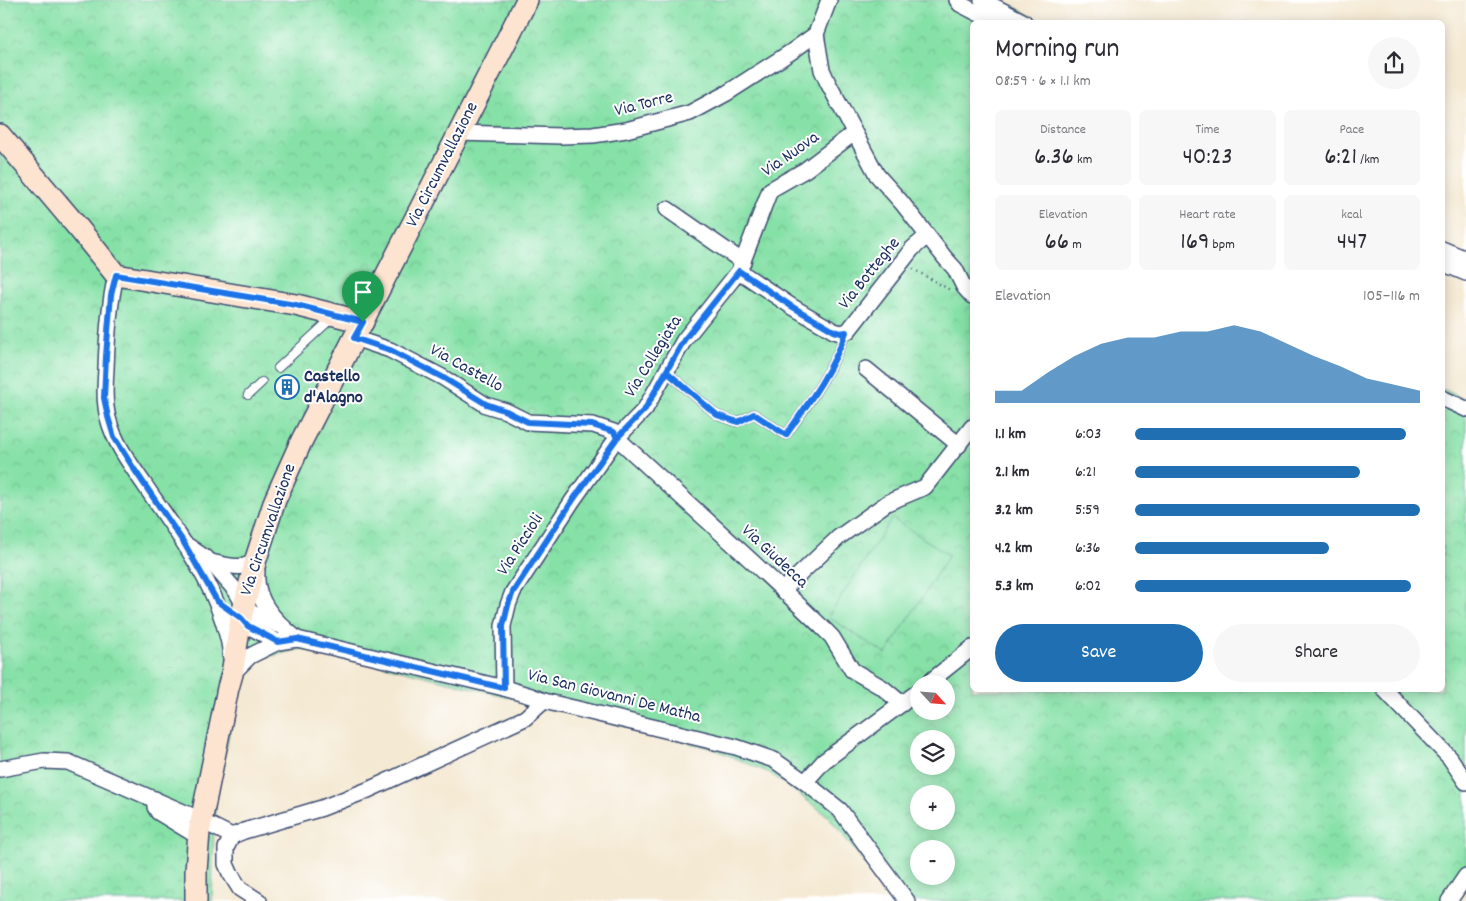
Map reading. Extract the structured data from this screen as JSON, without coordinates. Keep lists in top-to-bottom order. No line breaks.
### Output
{"streets":{"main road":["Via Circumvallazione"],"street":["Via Torre","Via Nuova","Via Botteghe","Via Collegiata","Via Castello","Via Piccioli","Via Giudecca","Via San Giovanni De Matha"]},"crossings":[["Via Torre","Via Circumvallazione"],["Via Nuova","Via Botteghe"],["Via Nuova","Via Collegiata"],["Via Circumvallazione","Via Castello"],["Via Circumvallazione","Via San Giovanni De Matha"],["Via Botteghe","Via Collegiata"],["Via Collegiata","Via Castello"],["Via Collegiata","Via Piccioli"],["Via Collegiata","Via Giudecca"],["Via Castello","Via Piccioli"],["Via Castello","Via Giudecca"],["Via Piccioli","Via Giudecca"],["Via Piccioli","Via San Giovanni De Matha"]],"places":{"building":["Castello d'Alagno"]},"north":"bottom right","page":{"heading":["Morning run","08:59 · 6 × 1.1 km"],"stats":[["Distance","6.36 km"],["Time","40:23"],["Pace","6:21 /km"],["Elevation","66 m"],["Heart rate","169 bpm"],["kcal","447"]],"chart":["Elevation","105–116 m"],"list":[{"name":"1.1 km","note":"6:03"},{"name":"2.1 km","note":"6:21"},{"name":"3.2 km","note":"5:59"},{"name":"4.2 km","note":"6:36"},{"name":"5.3 km","note":"6:02"}],"buttons":["Save","Share"],"map_buttons":["+","−"]}}
